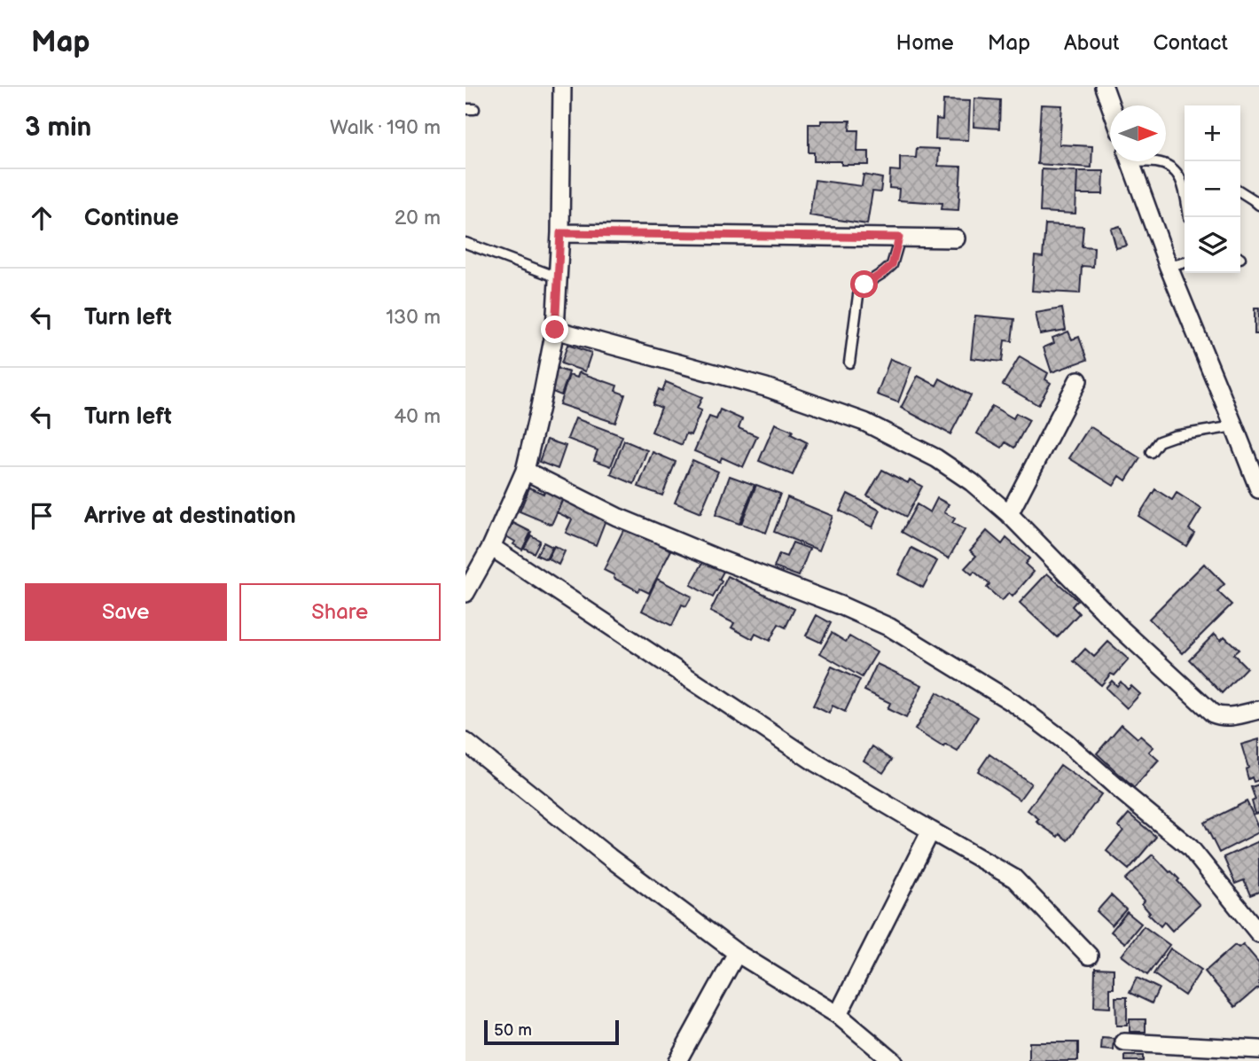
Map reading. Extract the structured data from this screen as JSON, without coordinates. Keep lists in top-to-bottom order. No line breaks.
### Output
{"scale_bar":"50 m","north":"right","page":{"header":"Map","nav":["Home","Map","About","Contact"],"heading":["3 min","Walk · 190 m"],"map_buttons":["+","−"],"list":[["Continue","20 m"],["Turn left","130 m"],["Turn left","40 m"],"Arrive at destination"],"buttons":["Save","Share"],"scale":"50 m"}}
